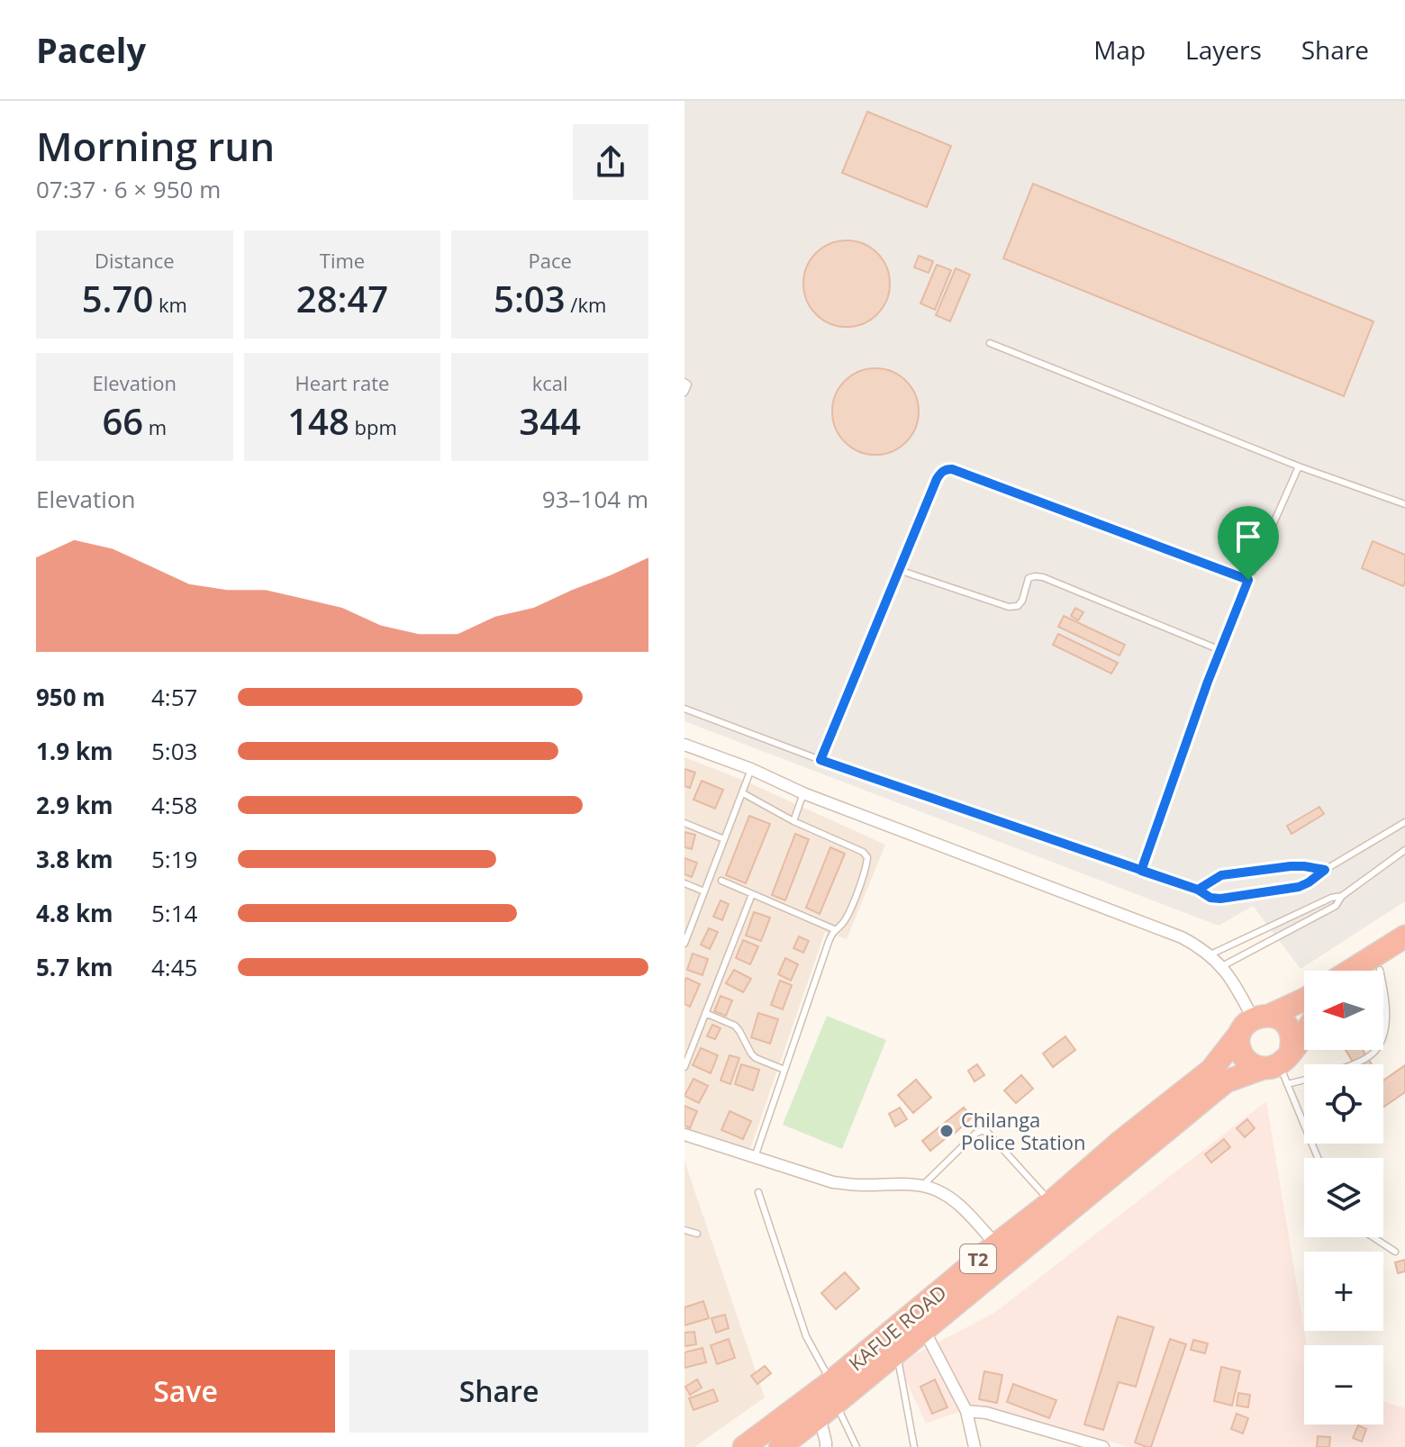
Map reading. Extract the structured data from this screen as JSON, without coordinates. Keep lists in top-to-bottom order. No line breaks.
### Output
{"streets":{"highway":["T2","KAFUE ROAD"]},"places":["Chilanga Police Station"],"north":"left","page":{"header":"Pacely","nav":["Map","Layers","Share"],"heading":["Morning run","07:37 · 6 × 950 m"],"stats":[["Distance","5.70 km"],["Time","28:47"],["Pace","5:03 /km"],["Elevation","66 m"],["Heart rate","148 bpm"],["kcal","344"]],"chart":["Elevation","93–104 m"],"list":[{"name":"950 m","note":"4:57"},{"name":"1.9 km","note":"5:03"},{"name":"2.9 km","note":"4:58"},{"name":"3.8 km","note":"5:19"},{"name":"4.8 km","note":"5:14"},{"name":"5.7 km","note":"4:45"}],"map_buttons":["+","−"],"buttons":["Save","Share"]}}
